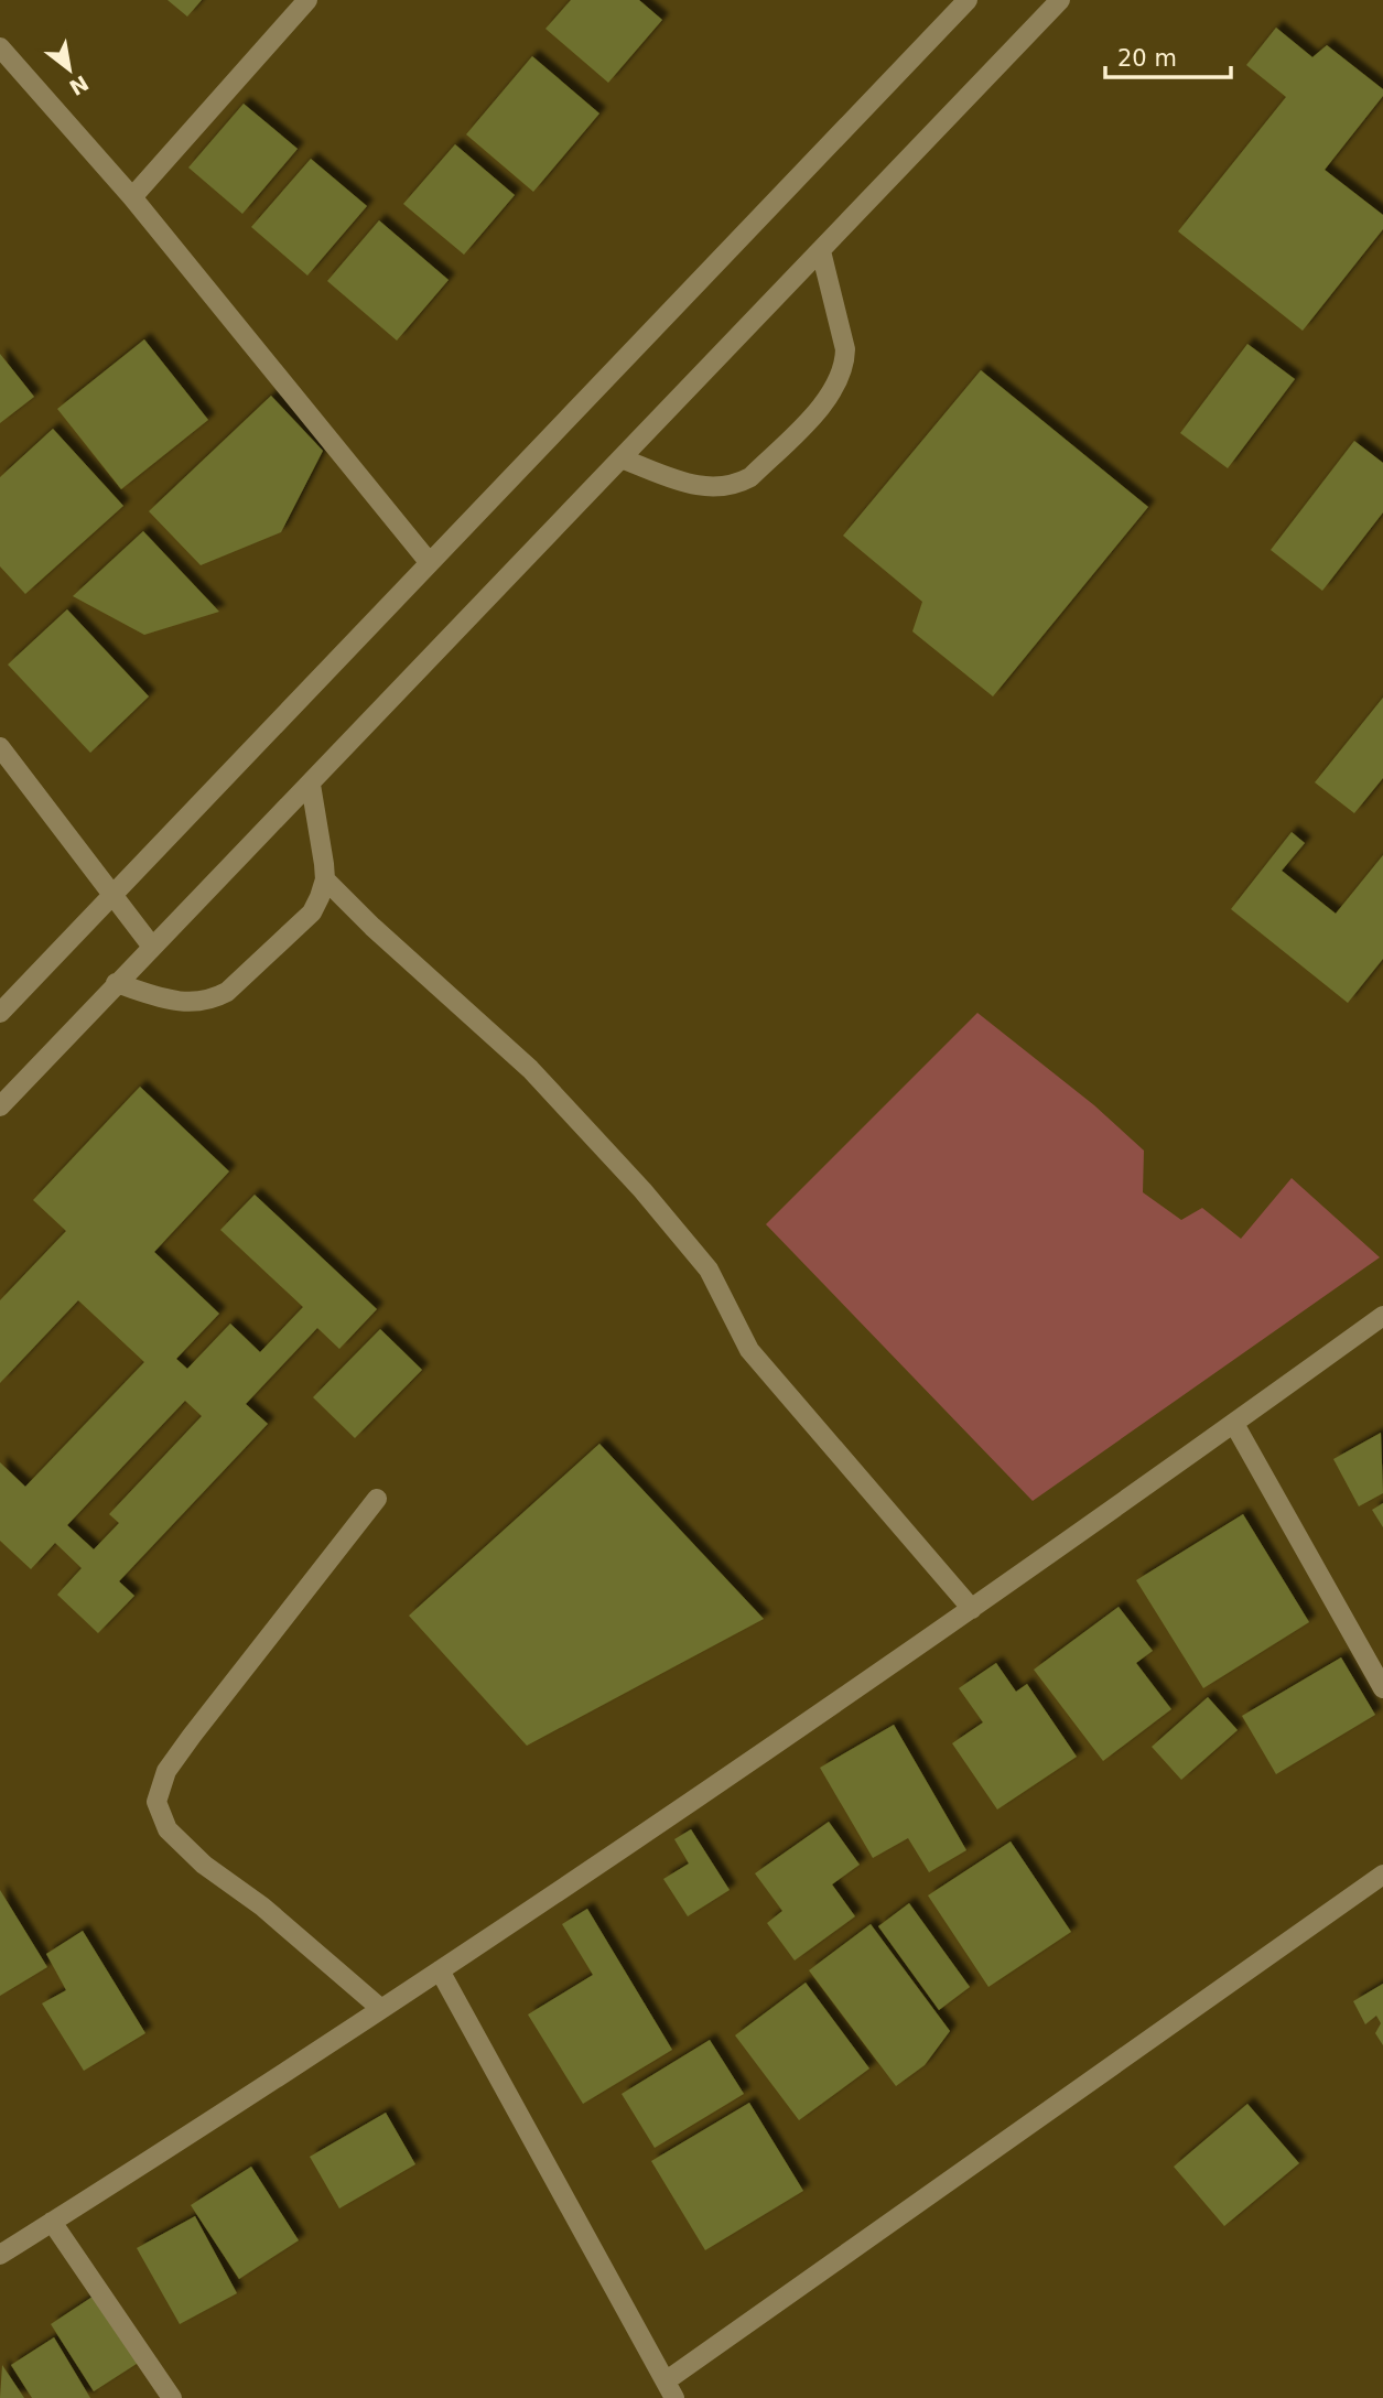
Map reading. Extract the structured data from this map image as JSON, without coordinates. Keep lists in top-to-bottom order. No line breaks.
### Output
{"scale_bar":"20 m","north":"bottom right"}
